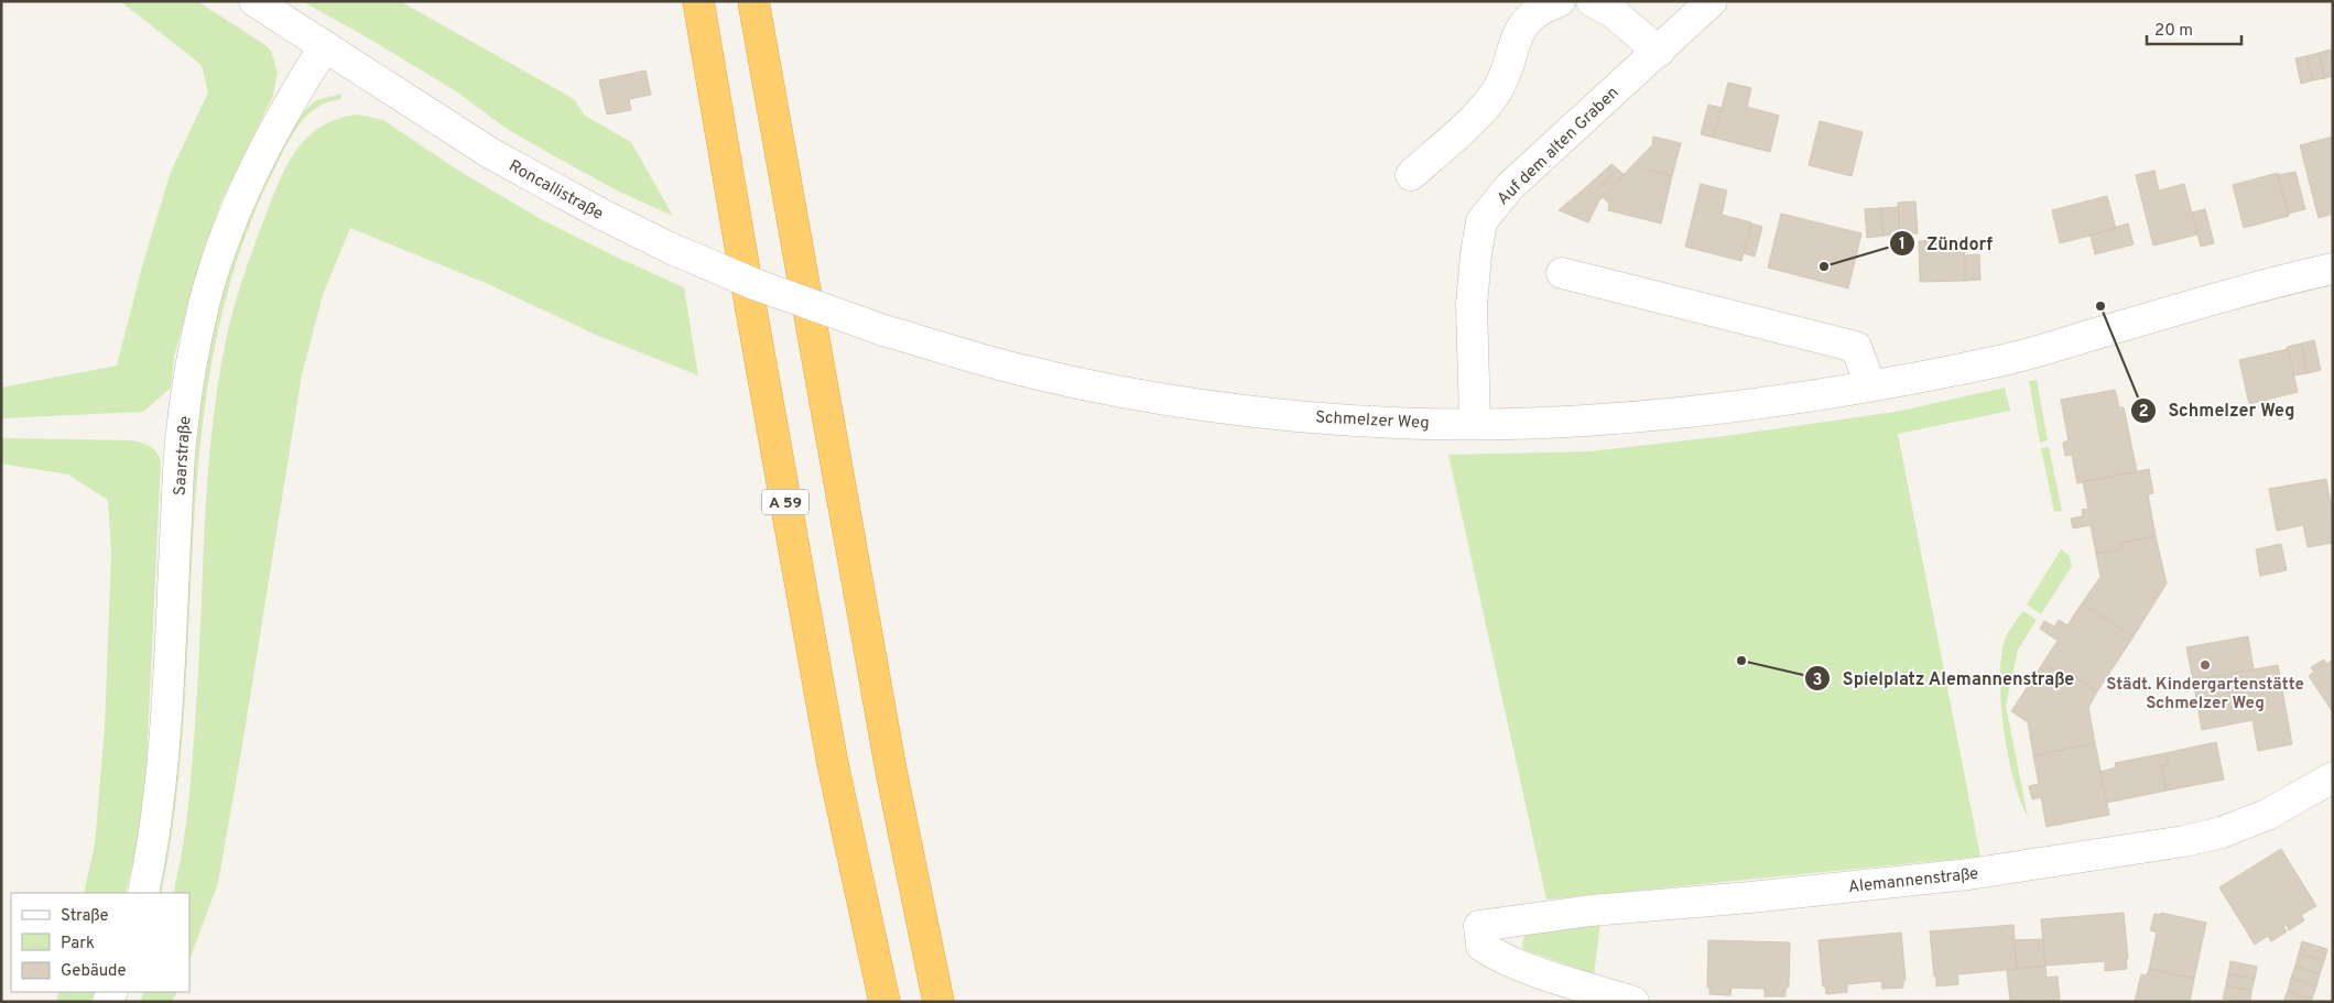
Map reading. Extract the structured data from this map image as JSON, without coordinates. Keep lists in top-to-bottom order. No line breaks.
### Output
{"streets":{"highway":["A 59"],"street":["Auf dem alten Graben","Roncallistraße","Schmelzer Weg","Saarstraße","Alemannenstraße"]},"crossings":[["Auf dem alten Graben","Schmelzer Weg"],["Roncallistraße","Schmelzer Weg"],["Roncallistraße","Saarstraße"]],"places":["Zündorf","Schmelzer Weg","Spielplatz Alemannenstraße","Städt. Kindergartenstätte Schmelzer Weg"],"legend":["Straße","Park","Gebäude"],"scale_bar":"20 m"}
